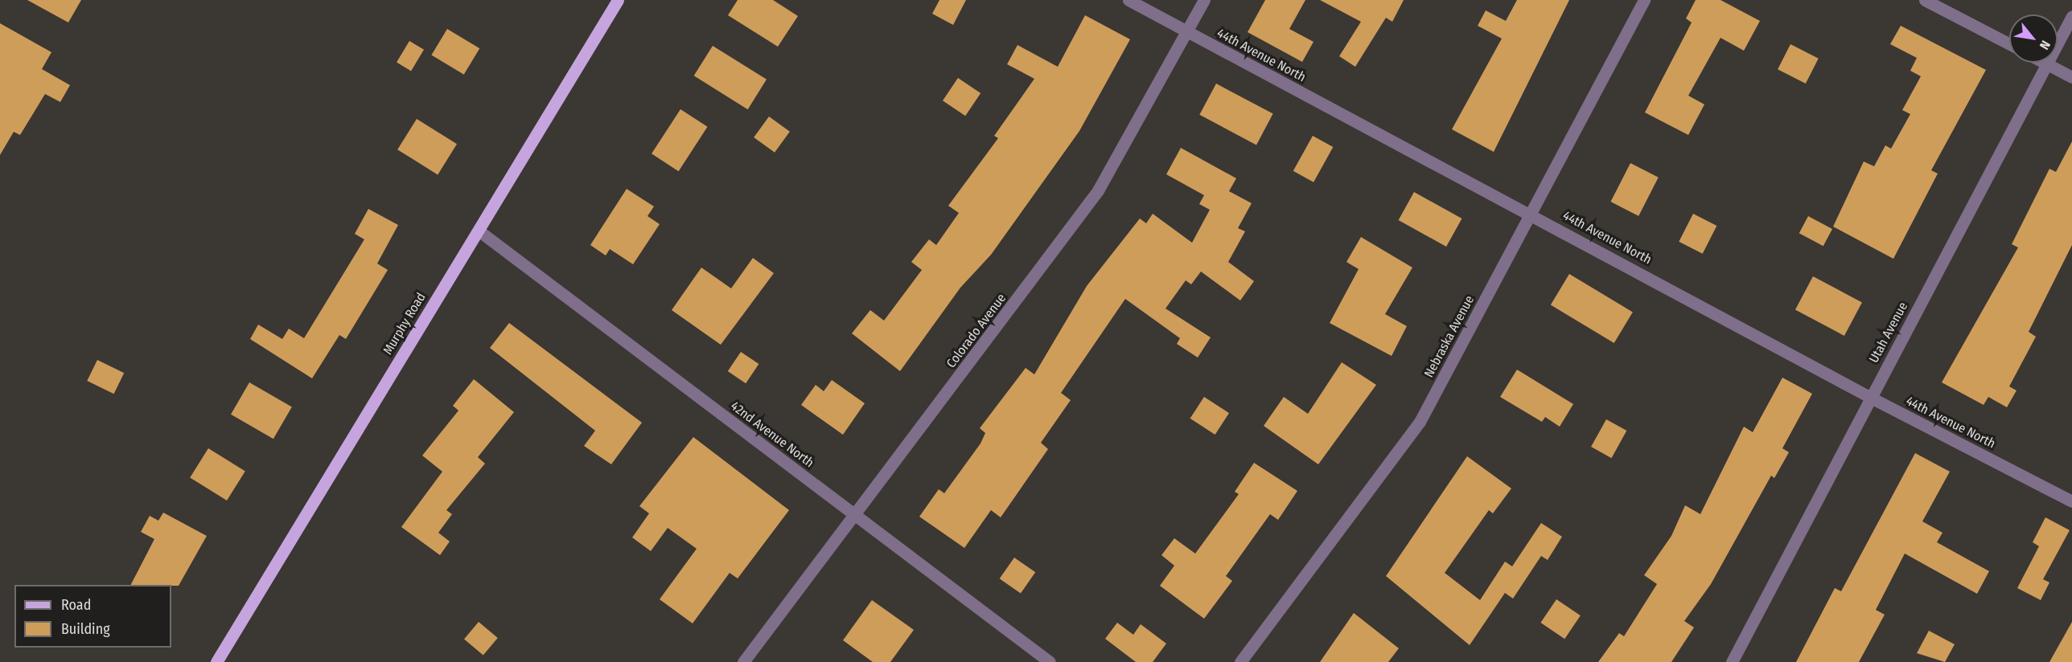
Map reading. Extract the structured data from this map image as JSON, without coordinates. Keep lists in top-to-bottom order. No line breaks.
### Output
{"streets":{"main road":["Murphy Road"],"street":["44th Avenue North","Colorado Avenue","Utah Avenue","Nebraska Avenue","42nd Avenue North"]},"crossings":[["44th Avenue North","Colorado Avenue"],["44th Avenue North","Utah Avenue"],["44th Avenue North","Nebraska Avenue"],["Murphy Road","42nd Avenue North"],["Colorado Avenue","42nd Avenue North"]],"legend":["Road","Building"],"north":"bottom right"}
